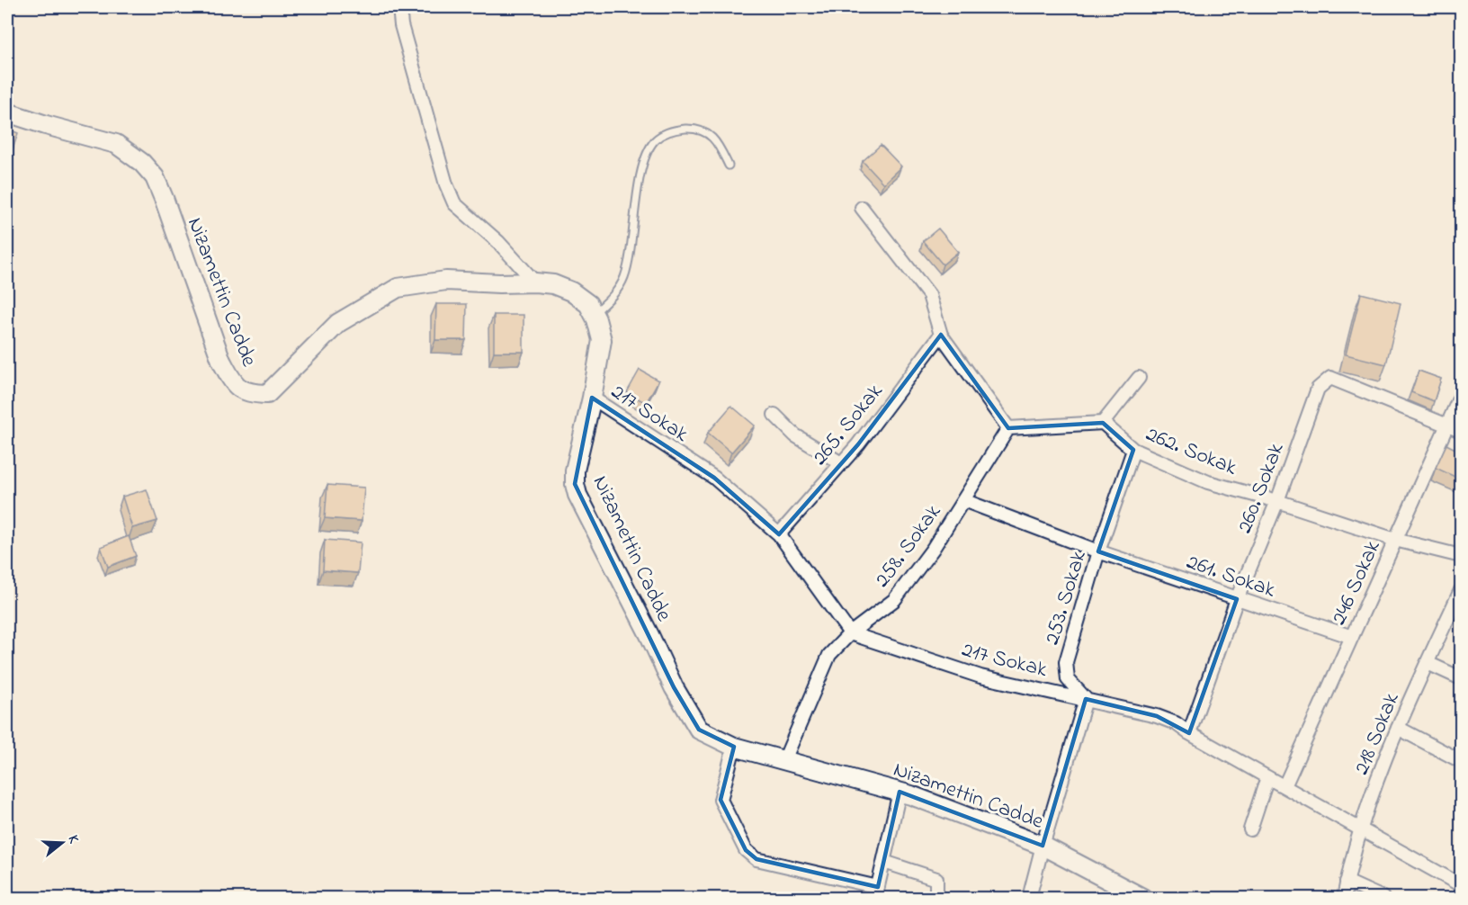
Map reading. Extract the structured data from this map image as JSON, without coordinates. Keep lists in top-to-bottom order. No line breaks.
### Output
{"streets":{"street":["Nizamettin Cadde","217 Sokak","265. Sokak","262. Sokak","260. Sokak","258. Sokak","261. Sokak","246 Sokak","253. Sokak","218 Sokak"]},"crossings":[["Nizamettin Cadde","217 Sokak"],["Nizamettin Cadde","258. Sokak"],["217 Sokak","265. Sokak"],["217 Sokak","260. Sokak"],["217 Sokak","258. Sokak"],["217 Sokak","246 Sokak"],["217 Sokak","253. Sokak"],["217 Sokak","218 Sokak"],["262. Sokak","260. Sokak"],["262. Sokak","246 Sokak"],["262. Sokak","253. Sokak"],["260. Sokak","261. Sokak"],["260. Sokak","246 Sokak"],["258. Sokak","261. Sokak"],["261. Sokak","246 Sokak"],["261. Sokak","253. Sokak"]],"north":"right"}
